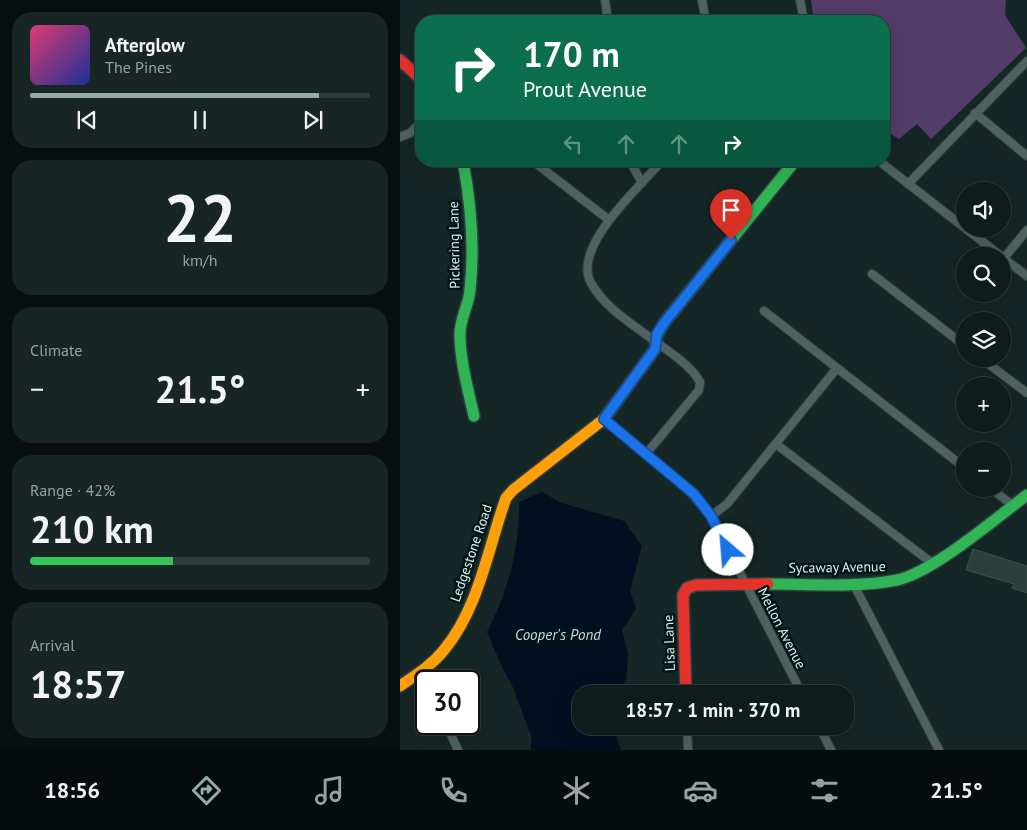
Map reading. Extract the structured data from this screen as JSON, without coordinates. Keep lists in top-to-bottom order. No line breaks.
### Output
{"streets":{"street":["Pickering Lane","Ledgestone Road","Sycaway Avenue","Mellon Avenue","Lisa Lane"]},"crossings":[["Ledgestone Road","Mellon Avenue"],["Sycaway Avenue","Mellon Avenue"],["Sycaway Avenue","Lisa Lane"]],"water":["Cooper's Pond"],"page":{"turn":["170 m","Prout Avenue"],"song":["Afterglow","The Pines"],"tile":[["22","km/h"],"Climate",["Range · 42%","210 km"],["Arrival","18:57"]],"map_buttons":["+","−"],"heat":["−","21.5°","+"],"limit":"30","trip":"18:57 · 1 min · 370 m","tabs":["18:56","21.5°"]}}
